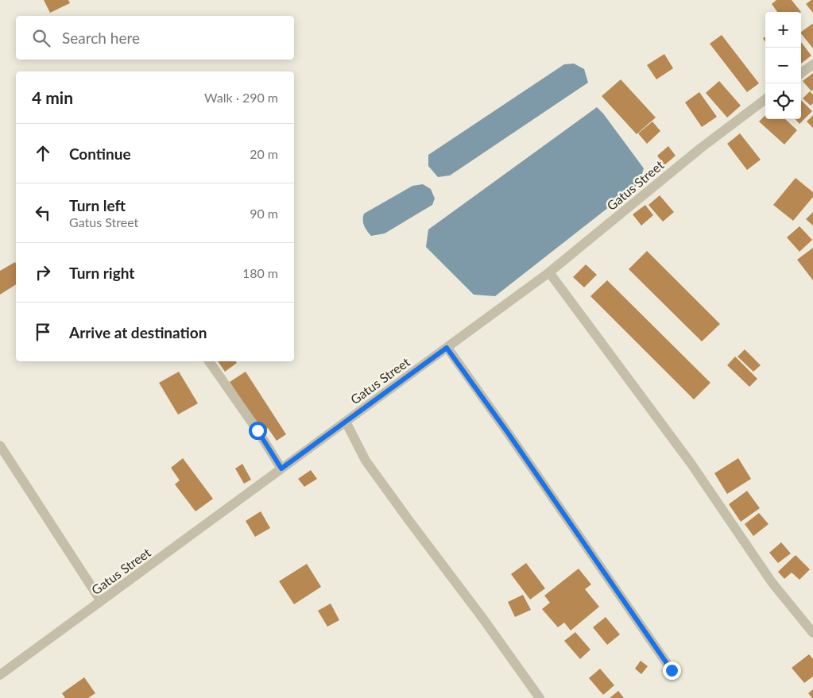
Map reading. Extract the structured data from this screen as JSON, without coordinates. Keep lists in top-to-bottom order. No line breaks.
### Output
{"streets":{"street":["Gatus Street"]},"page":{"map_buttons":["+","−"],"search":"Search here","heading":["4 min","Walk · 290 m"],"list":[["Continue","20 m"],["Turn left","Gatus Street","90 m"],["Turn right","180 m"],"Arrive at destination"]}}
